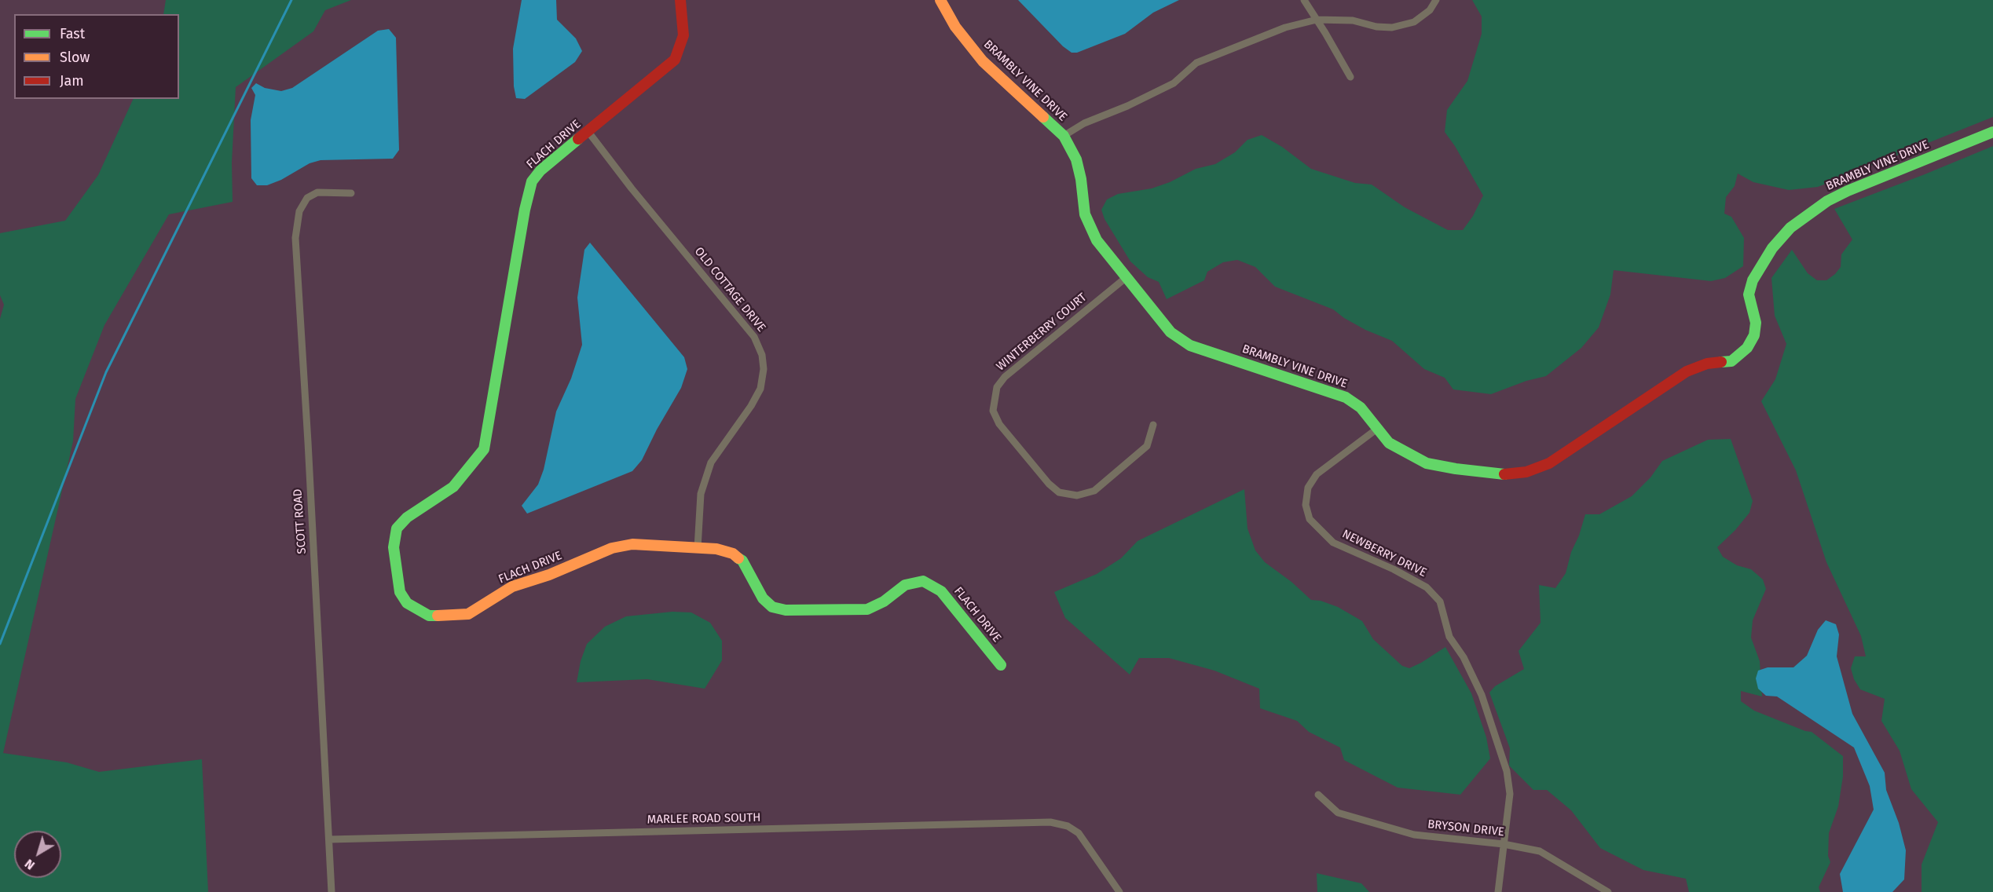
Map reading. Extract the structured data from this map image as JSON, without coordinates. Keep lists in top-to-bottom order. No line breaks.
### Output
{"streets":{"street":["BRAMBLY VINE DRIVE","FLACH DRIVE","OLD COTTAGE DRIVE","WINTERBERRY COURT","SCOTT ROAD","NEWBERRY DRIVE","MARLEE ROAD SOUTH","BRYSON DRIVE"]},"crossings":[["BRAMBLY VINE DRIVE","WINTERBERRY COURT"],["BRAMBLY VINE DRIVE","NEWBERRY DRIVE"],["FLACH DRIVE","OLD COTTAGE DRIVE"],["SCOTT ROAD","MARLEE ROAD SOUTH"],["NEWBERRY DRIVE","BRYSON DRIVE"]],"legend":["Fast","Slow","Jam"],"north":"bottom left"}
